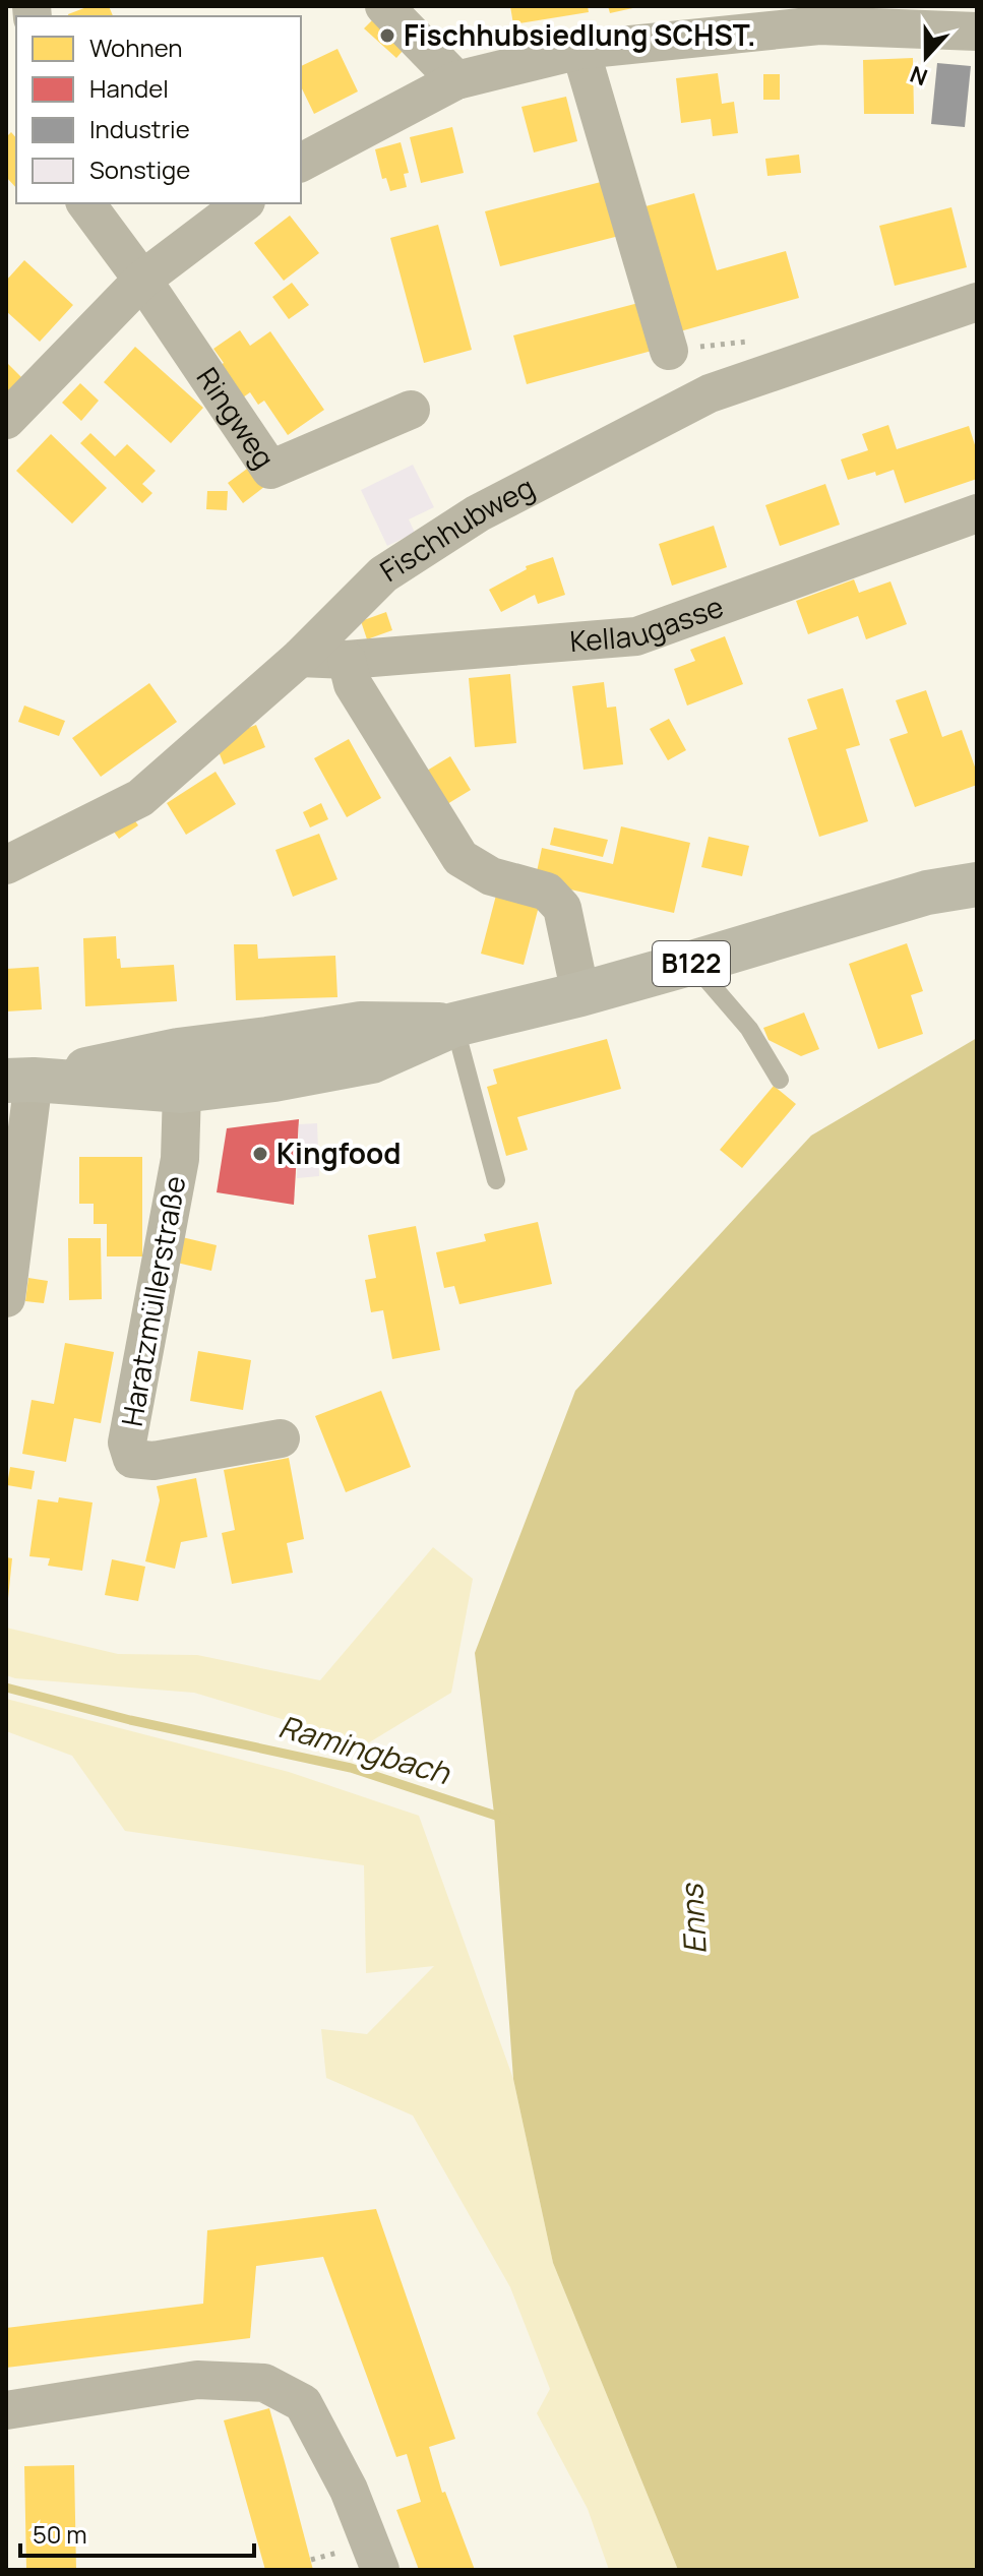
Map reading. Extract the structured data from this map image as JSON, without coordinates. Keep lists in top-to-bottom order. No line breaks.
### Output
{"streets":{"main road":["B122"],"street":["Ringweg","Fischhubweg","Kellaugasse","Haratzmüllerstraße"]},"crossings":[["Fischhubweg","Kellaugasse"],["B122","Haratzmüllerstraße"]],"water":["Ramingbach","Enns"],"places":["Fischhubsiedlung SCHST.","Kingfood"],"legend":["Wohnen","Handel","Industrie","Sonstige"],"scale_bar":"50 m","north":"bottom"}
